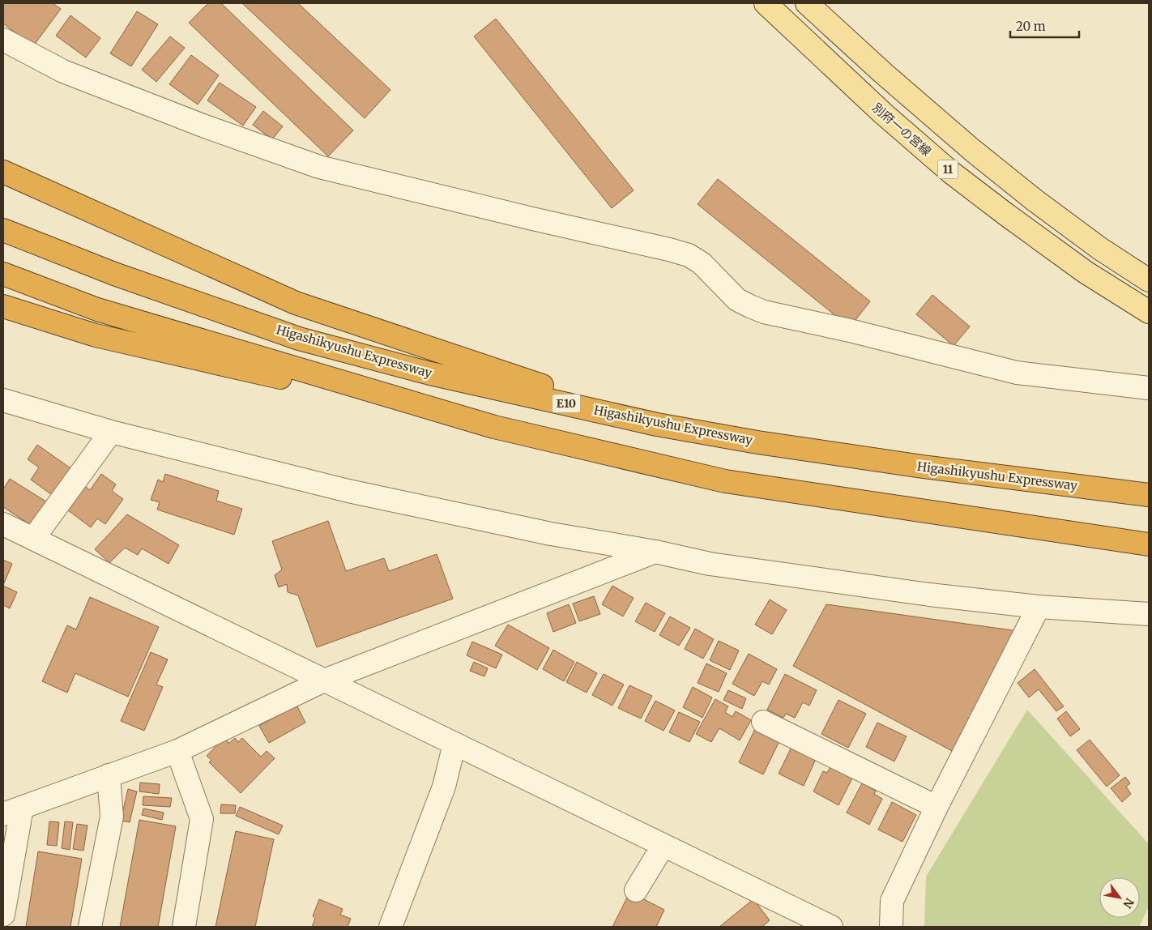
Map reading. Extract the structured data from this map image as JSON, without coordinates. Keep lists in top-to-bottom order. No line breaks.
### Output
{"streets":{"highway":["Higashikyushu Expressway","E10"],"main road":["別府一の宮線","11"]},"scale_bar":"20 m","north":"bottom right"}
